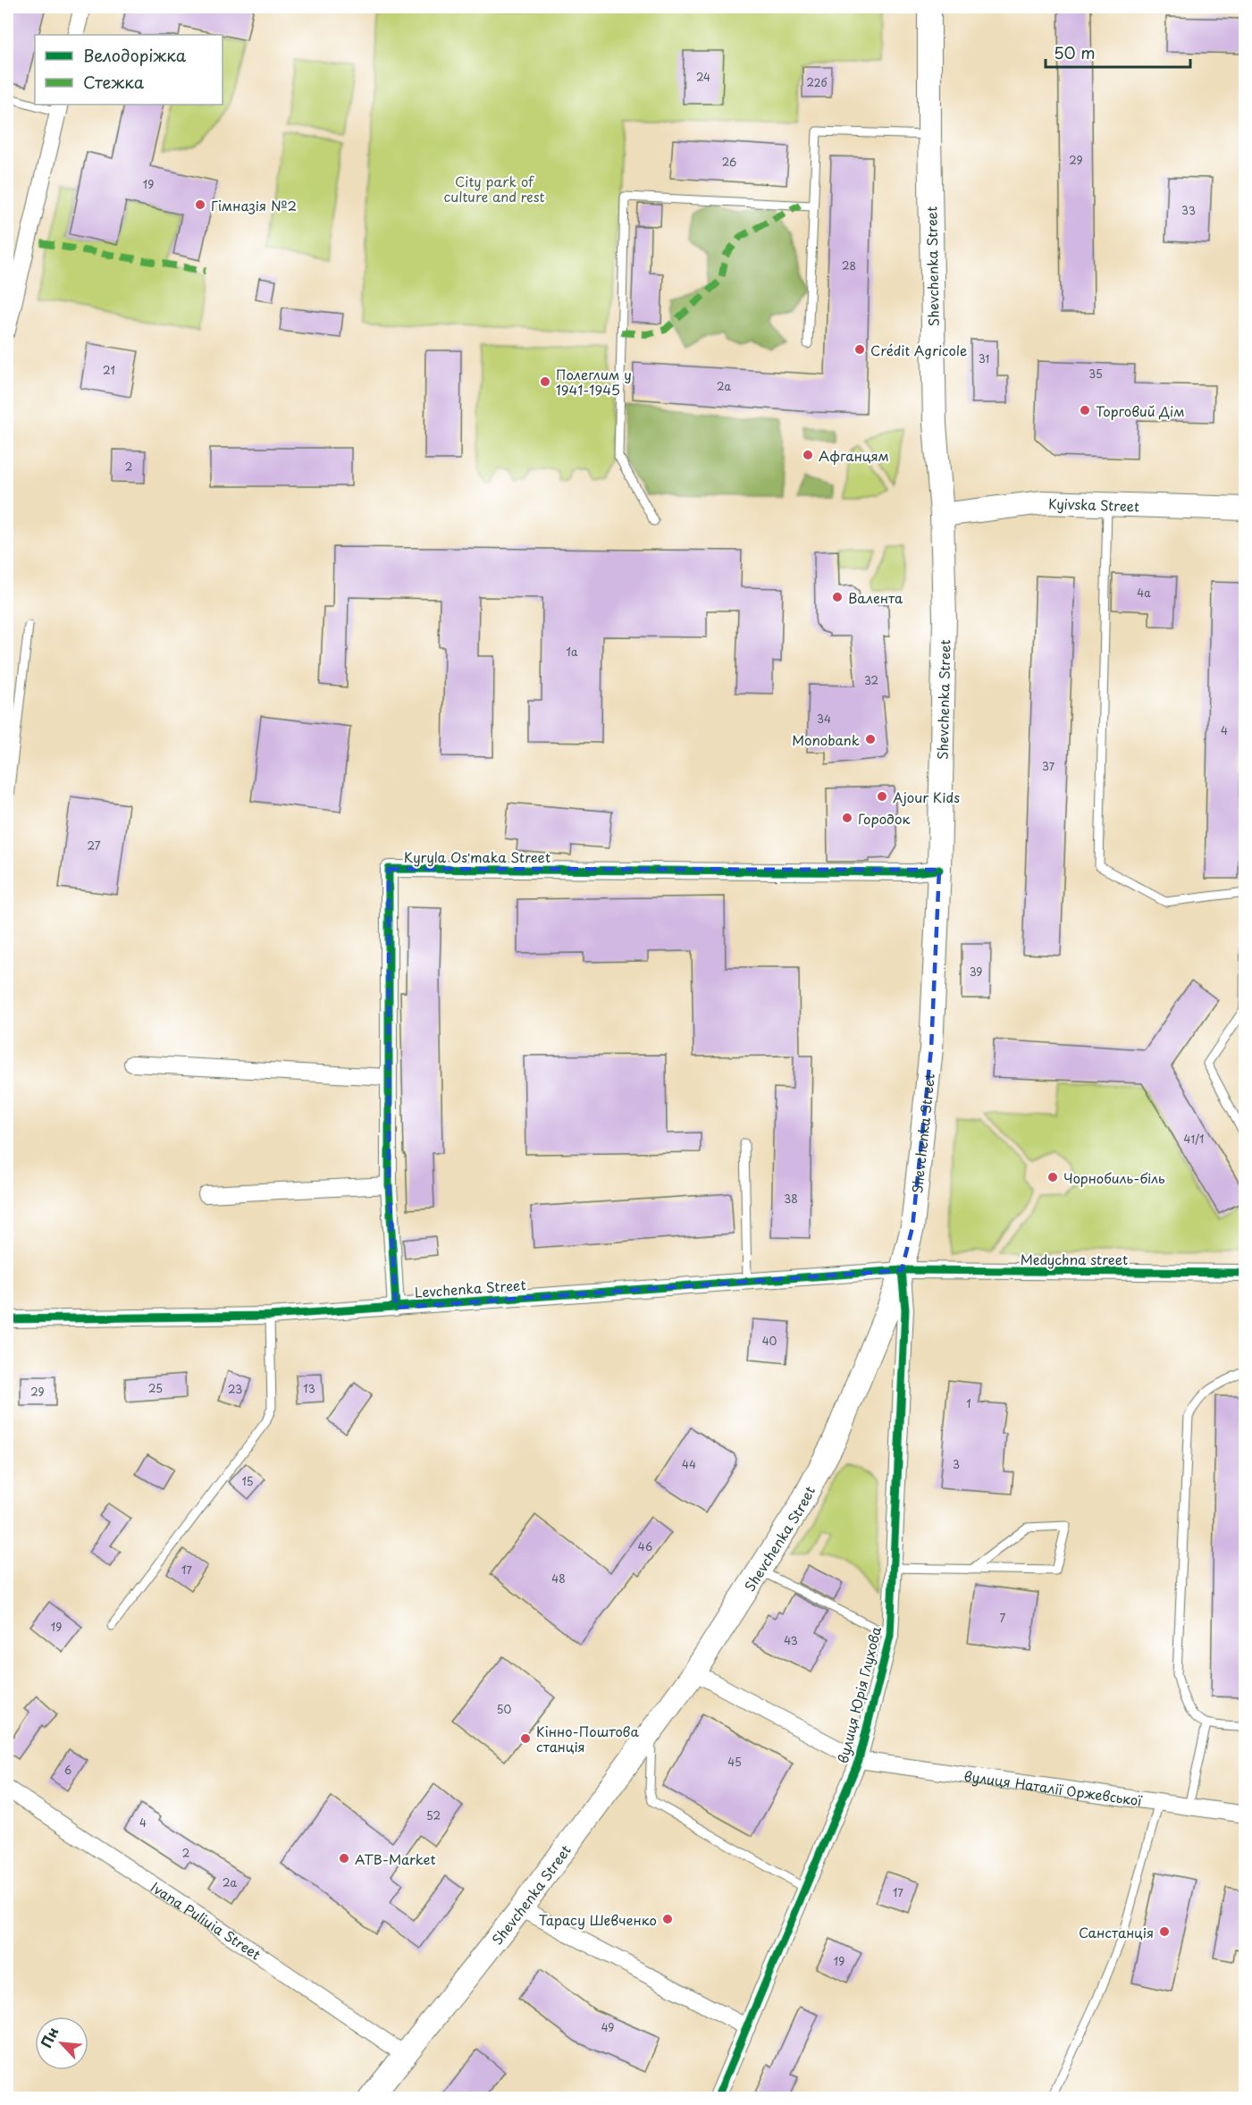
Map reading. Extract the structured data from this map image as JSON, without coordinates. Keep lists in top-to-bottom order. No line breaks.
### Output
{"streets":{"main road":["Shevchenka Street","Kyivska Street"],"street":["Kyryla Osʹmaka Street","Medychna street","Levchenka Street","вулиця Юрія Глухова","вулиця Наталії Оржевської","Ivana Puliuia Street"]},"crossings":[["Shevchenka Street","Kyivska Street"],["Shevchenka Street","Kyryla Osʹmaka Street"],["Shevchenka Street","Medychna street"],["Shevchenka Street","Levchenka Street"],["Shevchenka Street","вулиця Юрія Глухова"],["Shevchenka Street","Ivana Puliuia Street"],["Kyryla Osʹmaka Street","Levchenka Street"],["Medychna street","Levchenka Street"],["Medychna street","вулиця Юрія Глухова"],["Levchenka Street","вулиця Юрія Глухова"],["вулиця Юрія Глухова","вулиця Наталії Оржевської"]],"parks":["City park of culture and rest"],"places":["Гімназія №2","Crédit Agricole","Полеглим у 1941-1945","Торговий Дім","Афганцям","Валента","Monobank","Ajour Kids","Городок","Чорнобиль-біль","Кінно-Поштова станція","ATB-Market","Тарасу Шевченко","Санстанція"],"house_numbers":["24","22б","29","26","19","33","28","31","21","35","2а","2","4а","1а","32","34","4","37","27","39","41/1","38","40","25","13","23","29","1","44","3","15","46","17","48","7","19","43","50","45","6","52","4","2","2а","17","19","49"],"legend":["Велодоріжка","Стежка"],"scale_bar":"50 m","north":"top left"}
